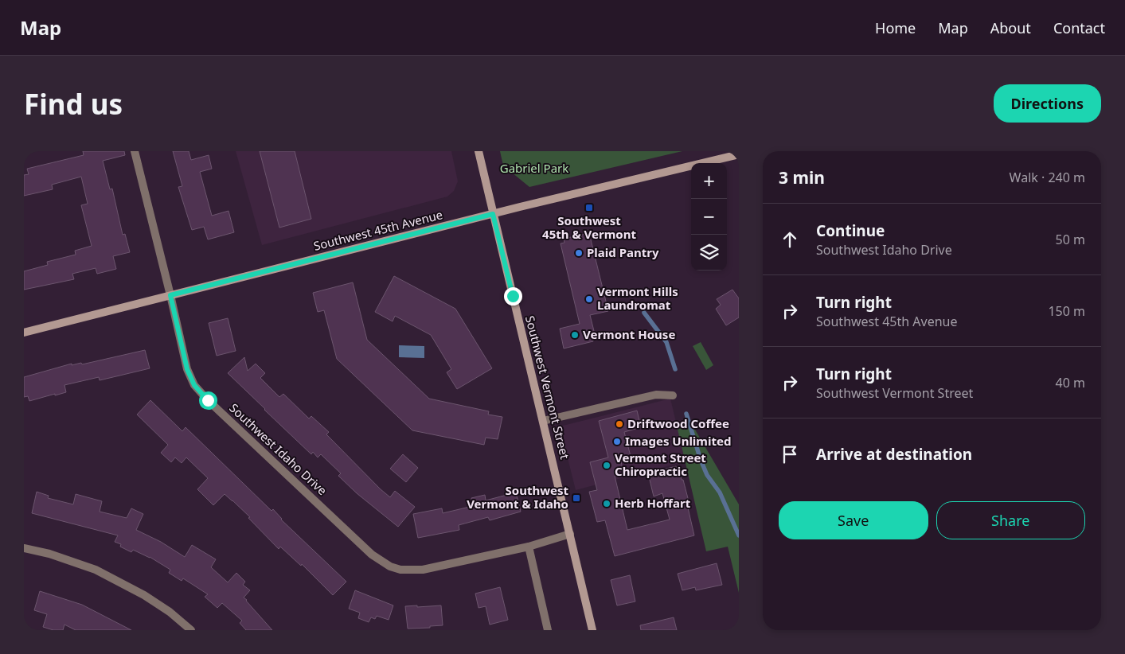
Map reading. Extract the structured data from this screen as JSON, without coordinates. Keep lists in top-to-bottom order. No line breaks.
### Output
{"streets":{"street":["Southwest 45th Avenue","Southwest Vermont Street","Southwest Idaho Drive"]},"crossings":[["Southwest 45th Avenue","Southwest Vermont Street"],["Southwest 45th Avenue","Southwest Idaho Drive"],["Southwest Vermont Street","Southwest Idaho Drive"]],"parks":["Gabriel Park"],"places":{"transit":["Southwest 45th & Vermont","Southwest Vermont & Idaho"],"other":["Plaid Pantry","Vermont Hills Laundromat","Vermont House","Driftwood Coffee","Images Unlimited","Vermont Street Chiropractic","Herb Hoffart"]},"page":{"header":"Map","nav":["Home","Map","About","Contact"],"buttons":["Directions",["Save","Share"]],"title":"Find us","heading":["3 min","Walk · 240 m"],"map_buttons":["+","−"],"list":[["Continue","Southwest Idaho Drive","50 m"],["Turn right","Southwest 45th Avenue","150 m"],["Turn right","Southwest Vermont Street","40 m"],"Arrive at destination"]}}
